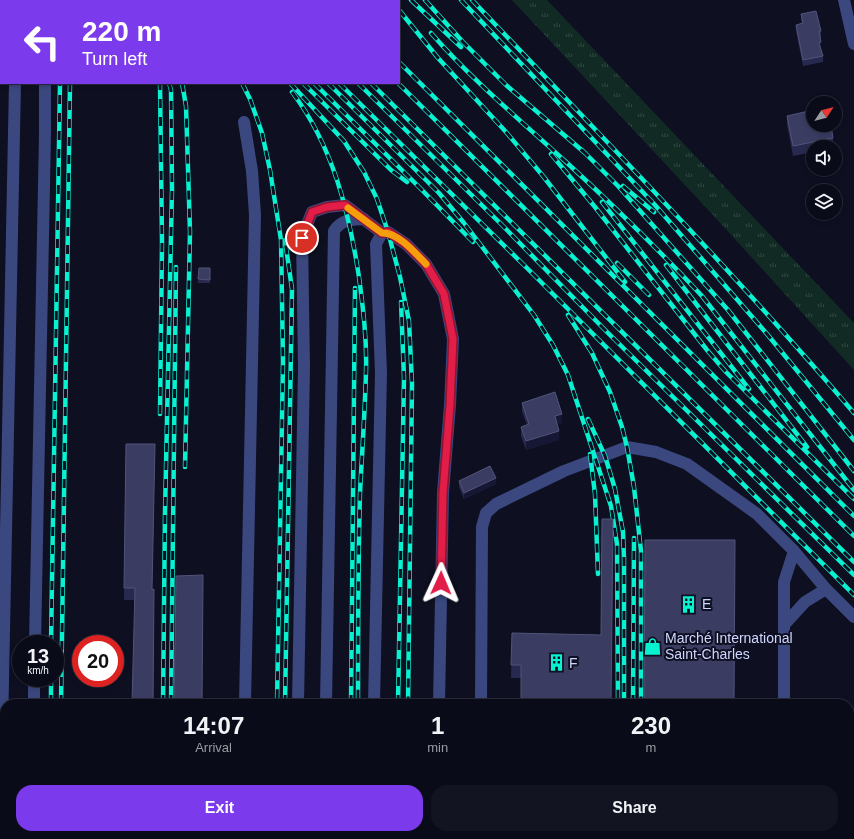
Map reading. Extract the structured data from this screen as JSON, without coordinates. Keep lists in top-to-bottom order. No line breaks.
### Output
{"places":{"building":["E","F"],"shop":["Marché International Saint-Charles"]},"north":"top right","page":{"turn":["220 m","Turn left"],"speed":"13 km/h","limit":"20","eta":["14:07","Arrival","1","min","230","m"],"buttons":["Exit","Share"]}}
